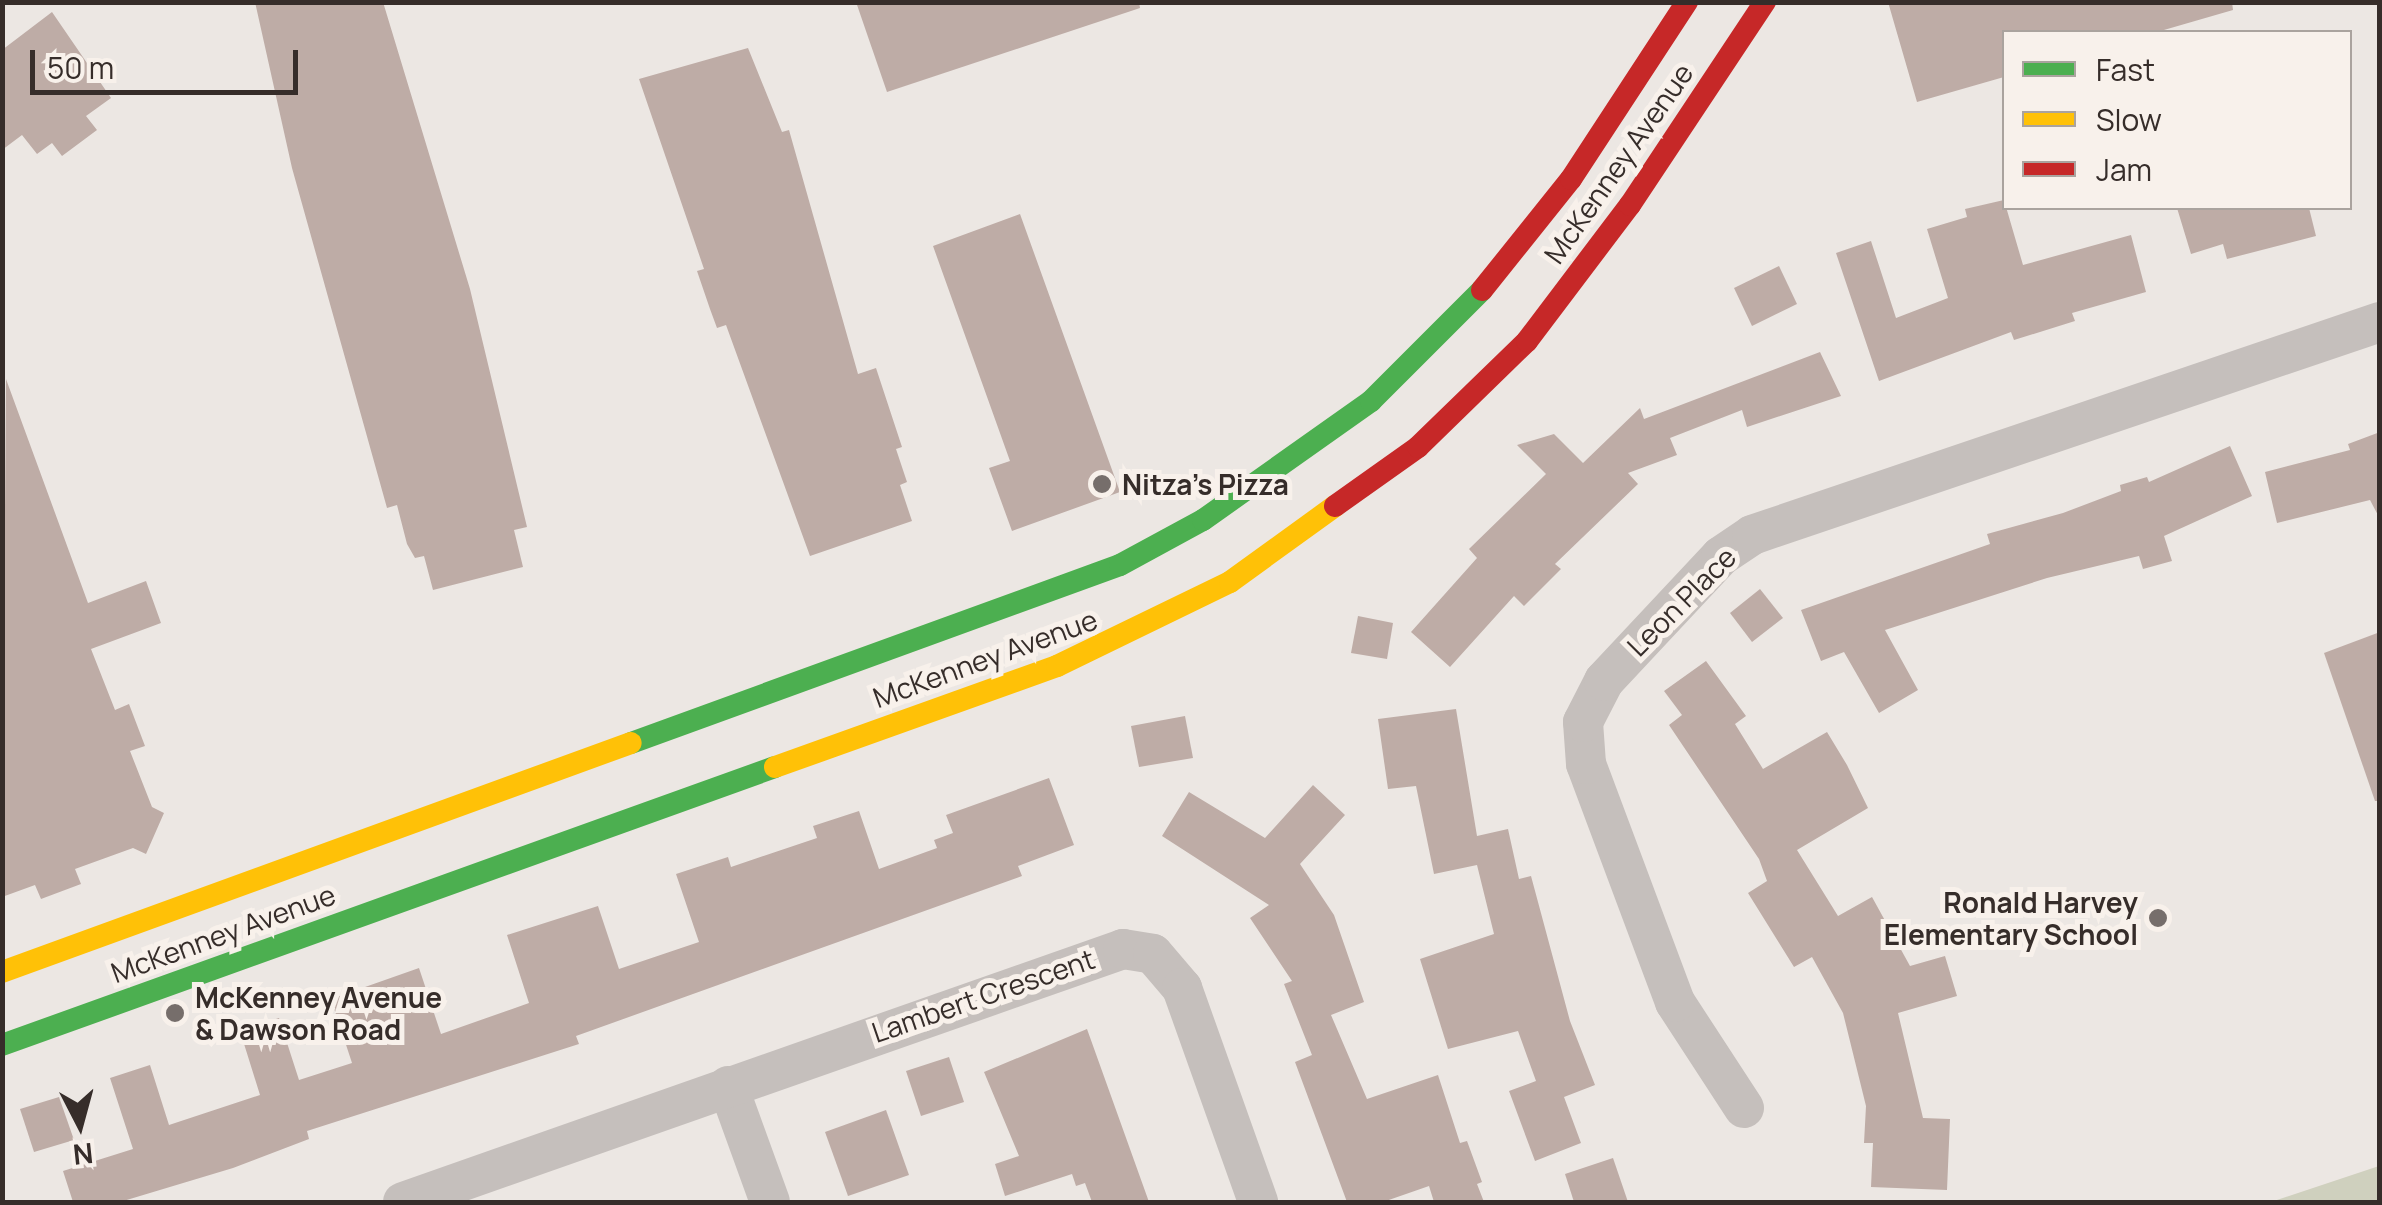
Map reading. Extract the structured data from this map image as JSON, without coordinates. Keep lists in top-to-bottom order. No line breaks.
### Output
{"streets":{"main road":["McKenney Avenue"],"street":["Leon Place","Lambert Crescent"]},"places":["Nitza’s Pizza","Ronald Harvey Elementary School","McKenney Avenue & Dawson Road"],"legend":["Fast","Slow","Jam"],"scale_bar":"50 m","north":"bottom"}
